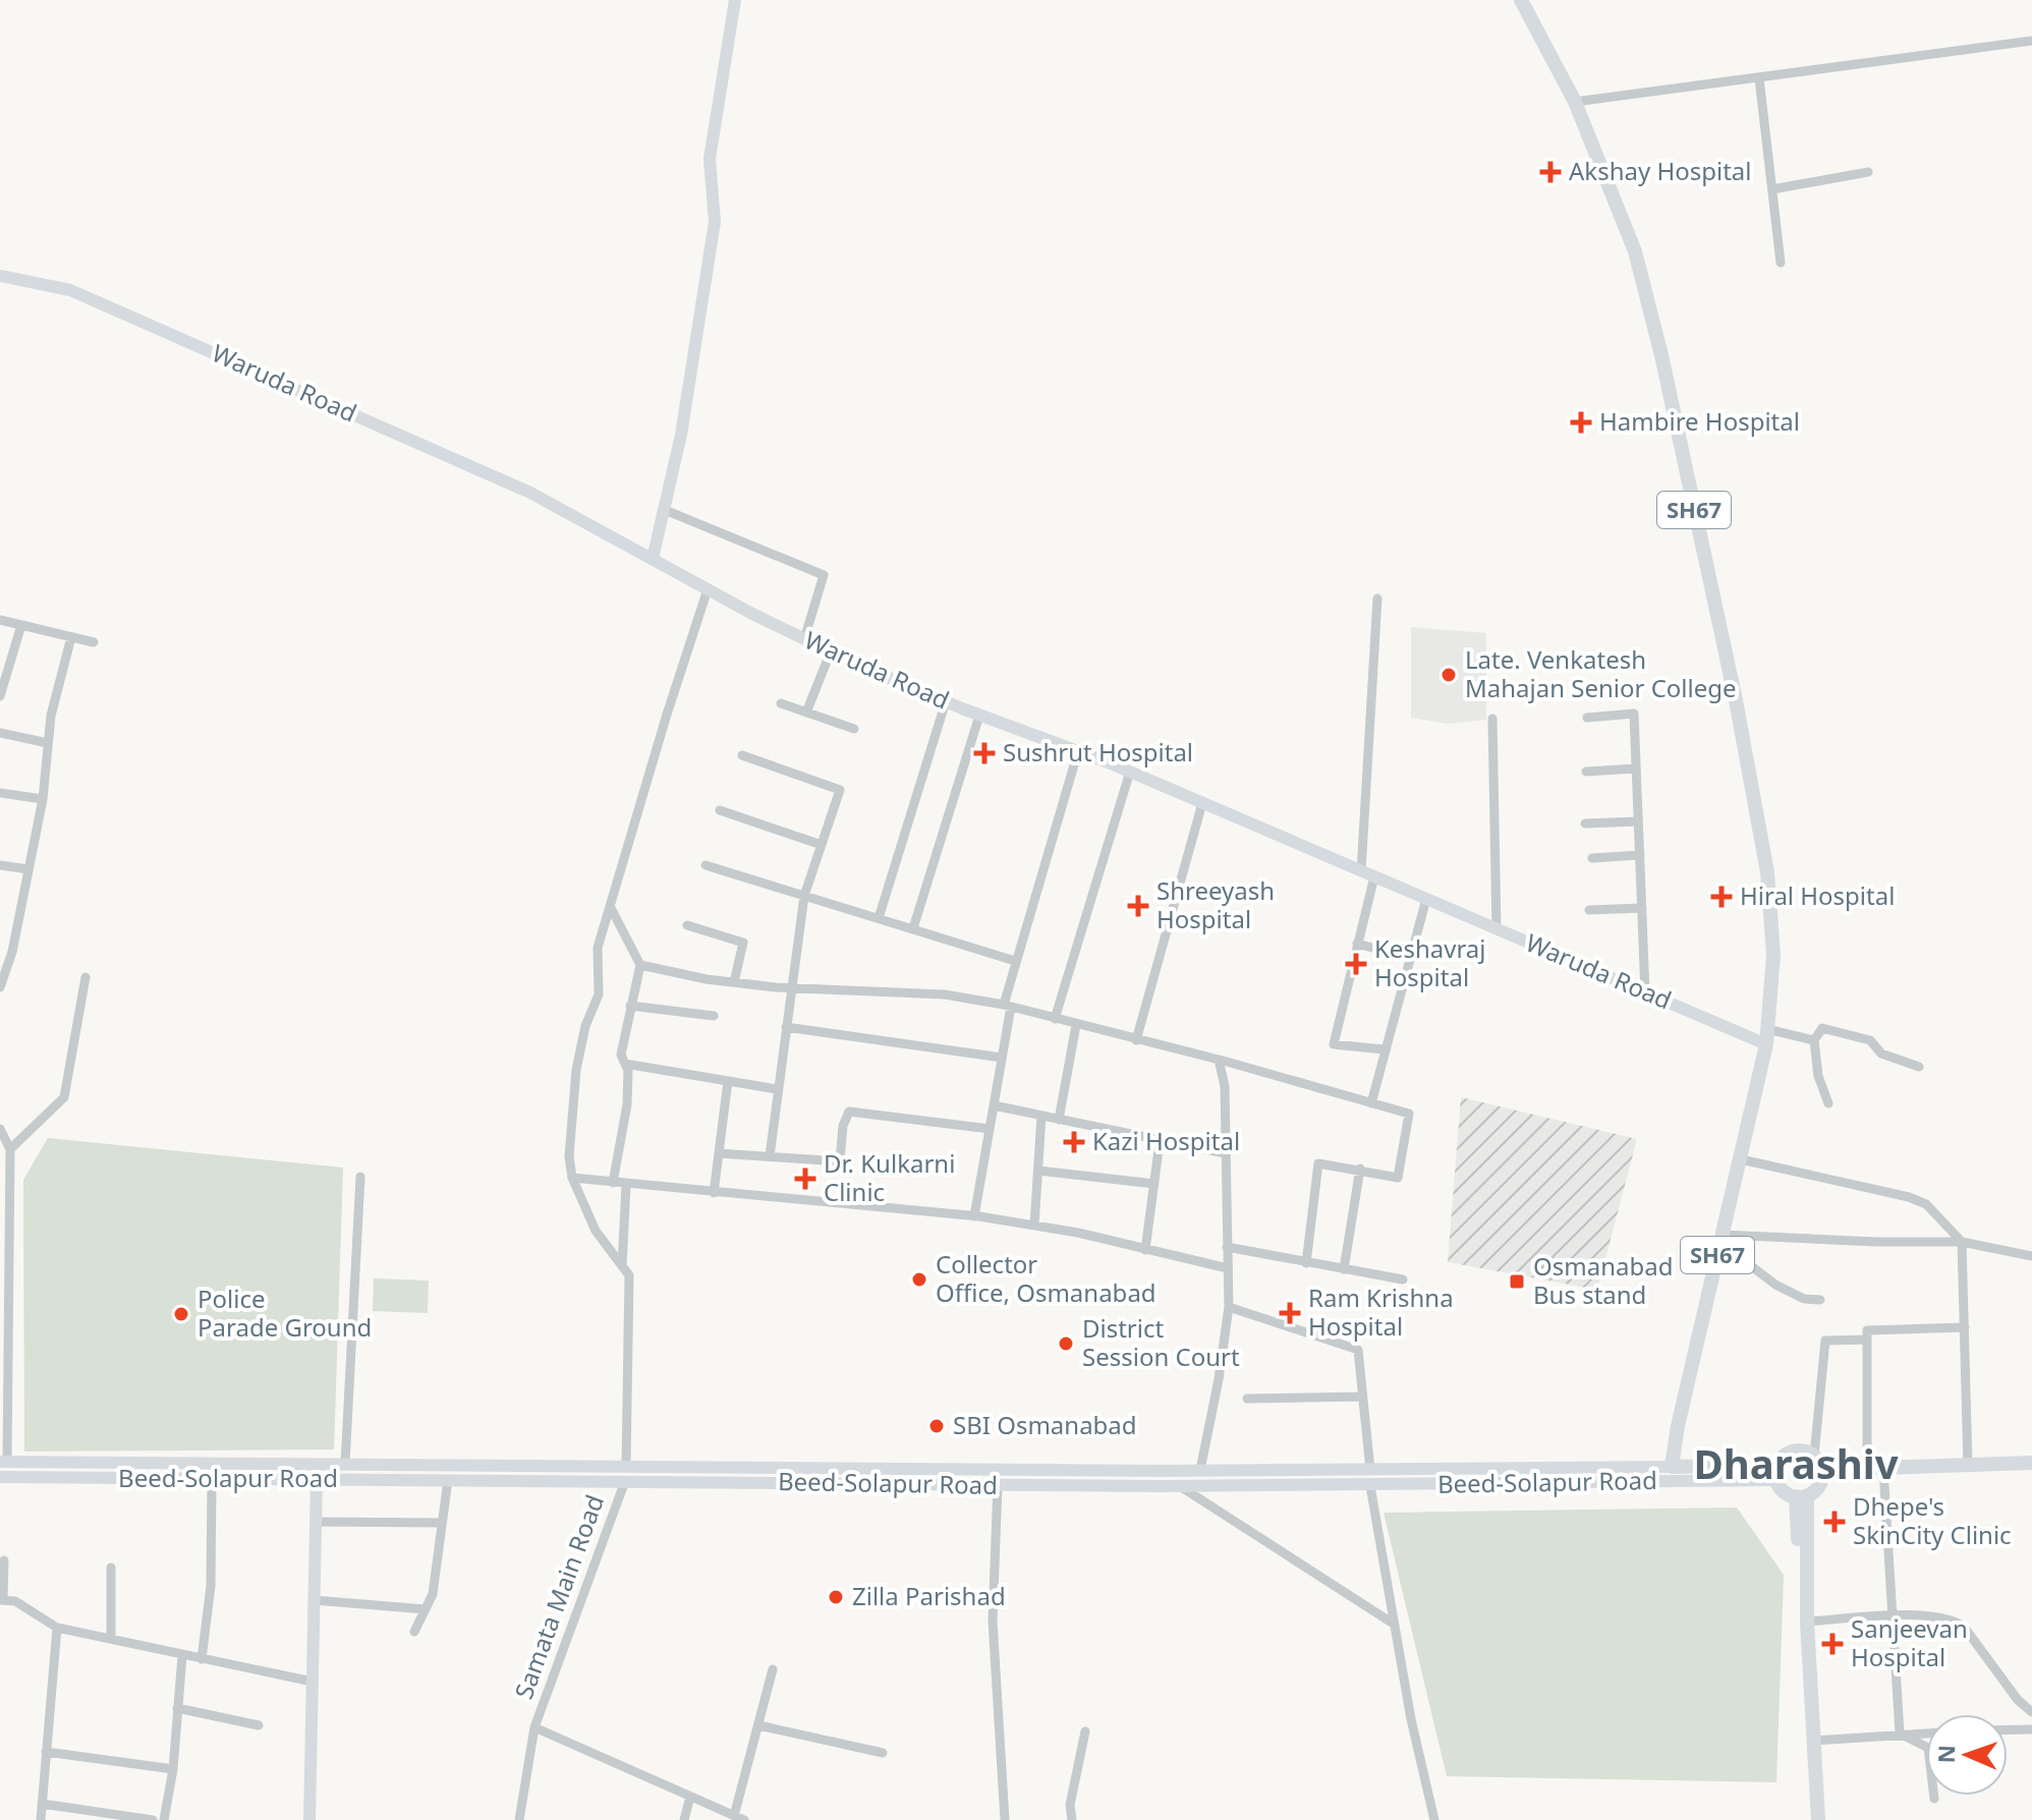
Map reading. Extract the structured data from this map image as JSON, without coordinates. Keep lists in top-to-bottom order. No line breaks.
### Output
{"streets":{"main road":["Waruda Road","SH67","Beed-Solapur Road"],"street":["Samata Main Road"]},"crossings":[["Waruda Road","SH67"],["SH67","Beed-Solapur Road"],["Beed-Solapur Road","Samata Main Road"]],"districts":["Dharashiv"],"places":{"health":["Akshay Hospital","Hambire Hospital","Sushrut Hospital","Hiral Hospital","Shreeyash Hospital","Keshavraj Hospital","Kazi Hospital","Dr. Kulkarni Clinic","Ram Krishna Hospital","Dhepe's SkinCity Clinic","Sanjeevan Hospital"],"other":["Late. Venkatesh Mahajan Senior College","Collector Office, Osmanabad","Police Parade Ground","District Session Court","SBI Osmanabad","Zilla Parishad"],"transit":["Osmanabad Bus stand"]},"north":"left"}
